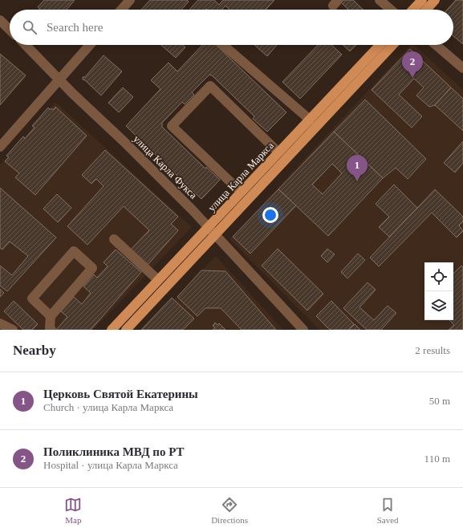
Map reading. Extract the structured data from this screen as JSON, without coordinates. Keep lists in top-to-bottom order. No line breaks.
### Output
{"streets":{"main road":["улица Карла Маркса"],"street":["улица Карла Фукса"]},"crossings":[["улица Карла Фукса","улица Карла Маркса"]],"page":{"search":"Search here","pins":["2","1"],"heading":["Nearby","2 results"],"list":[{"mark":"1","name":"Церковь Святой Екатерины","note":"Church · улица Карла Маркса","value":"50 m"},{"mark":"2","name":"Поликлиника МВД по РТ","note":"Hospital · улица Карла Маркса","value":"110 m"}],"nav":["Map","Directions","Saved"]}}
